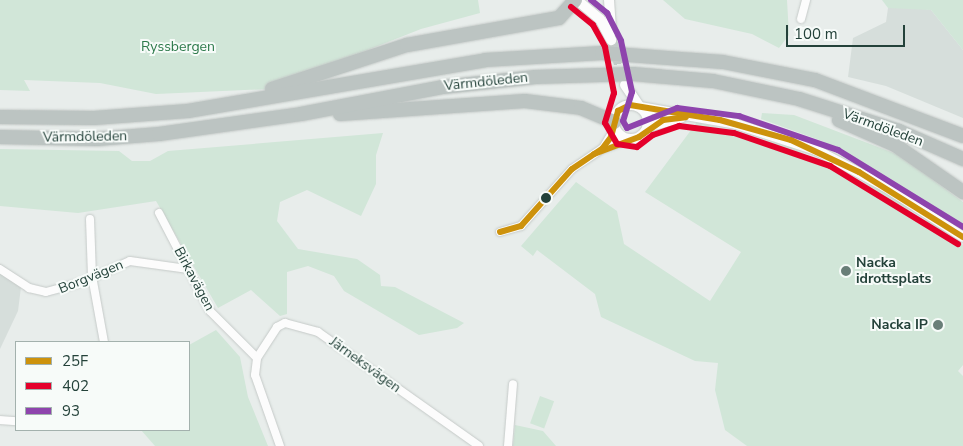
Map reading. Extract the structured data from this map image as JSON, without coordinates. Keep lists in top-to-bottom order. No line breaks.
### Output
{"streets":{"highway":["Värmdöleden"],"street":["Borgvägen","Birkavägen","Järneksvägen"]},"crossings":[["Borgvägen","Birkavägen"],["Birkavägen","Järneksvägen"]],"parks":["Ryssbergen"],"places":["Nacka idrottsplats","Nacka IP"],"lines":["transit line 93","transit line 402","transit line 25F"],"legend":["25F","402","93"],"scale_bar":"100 m"}
